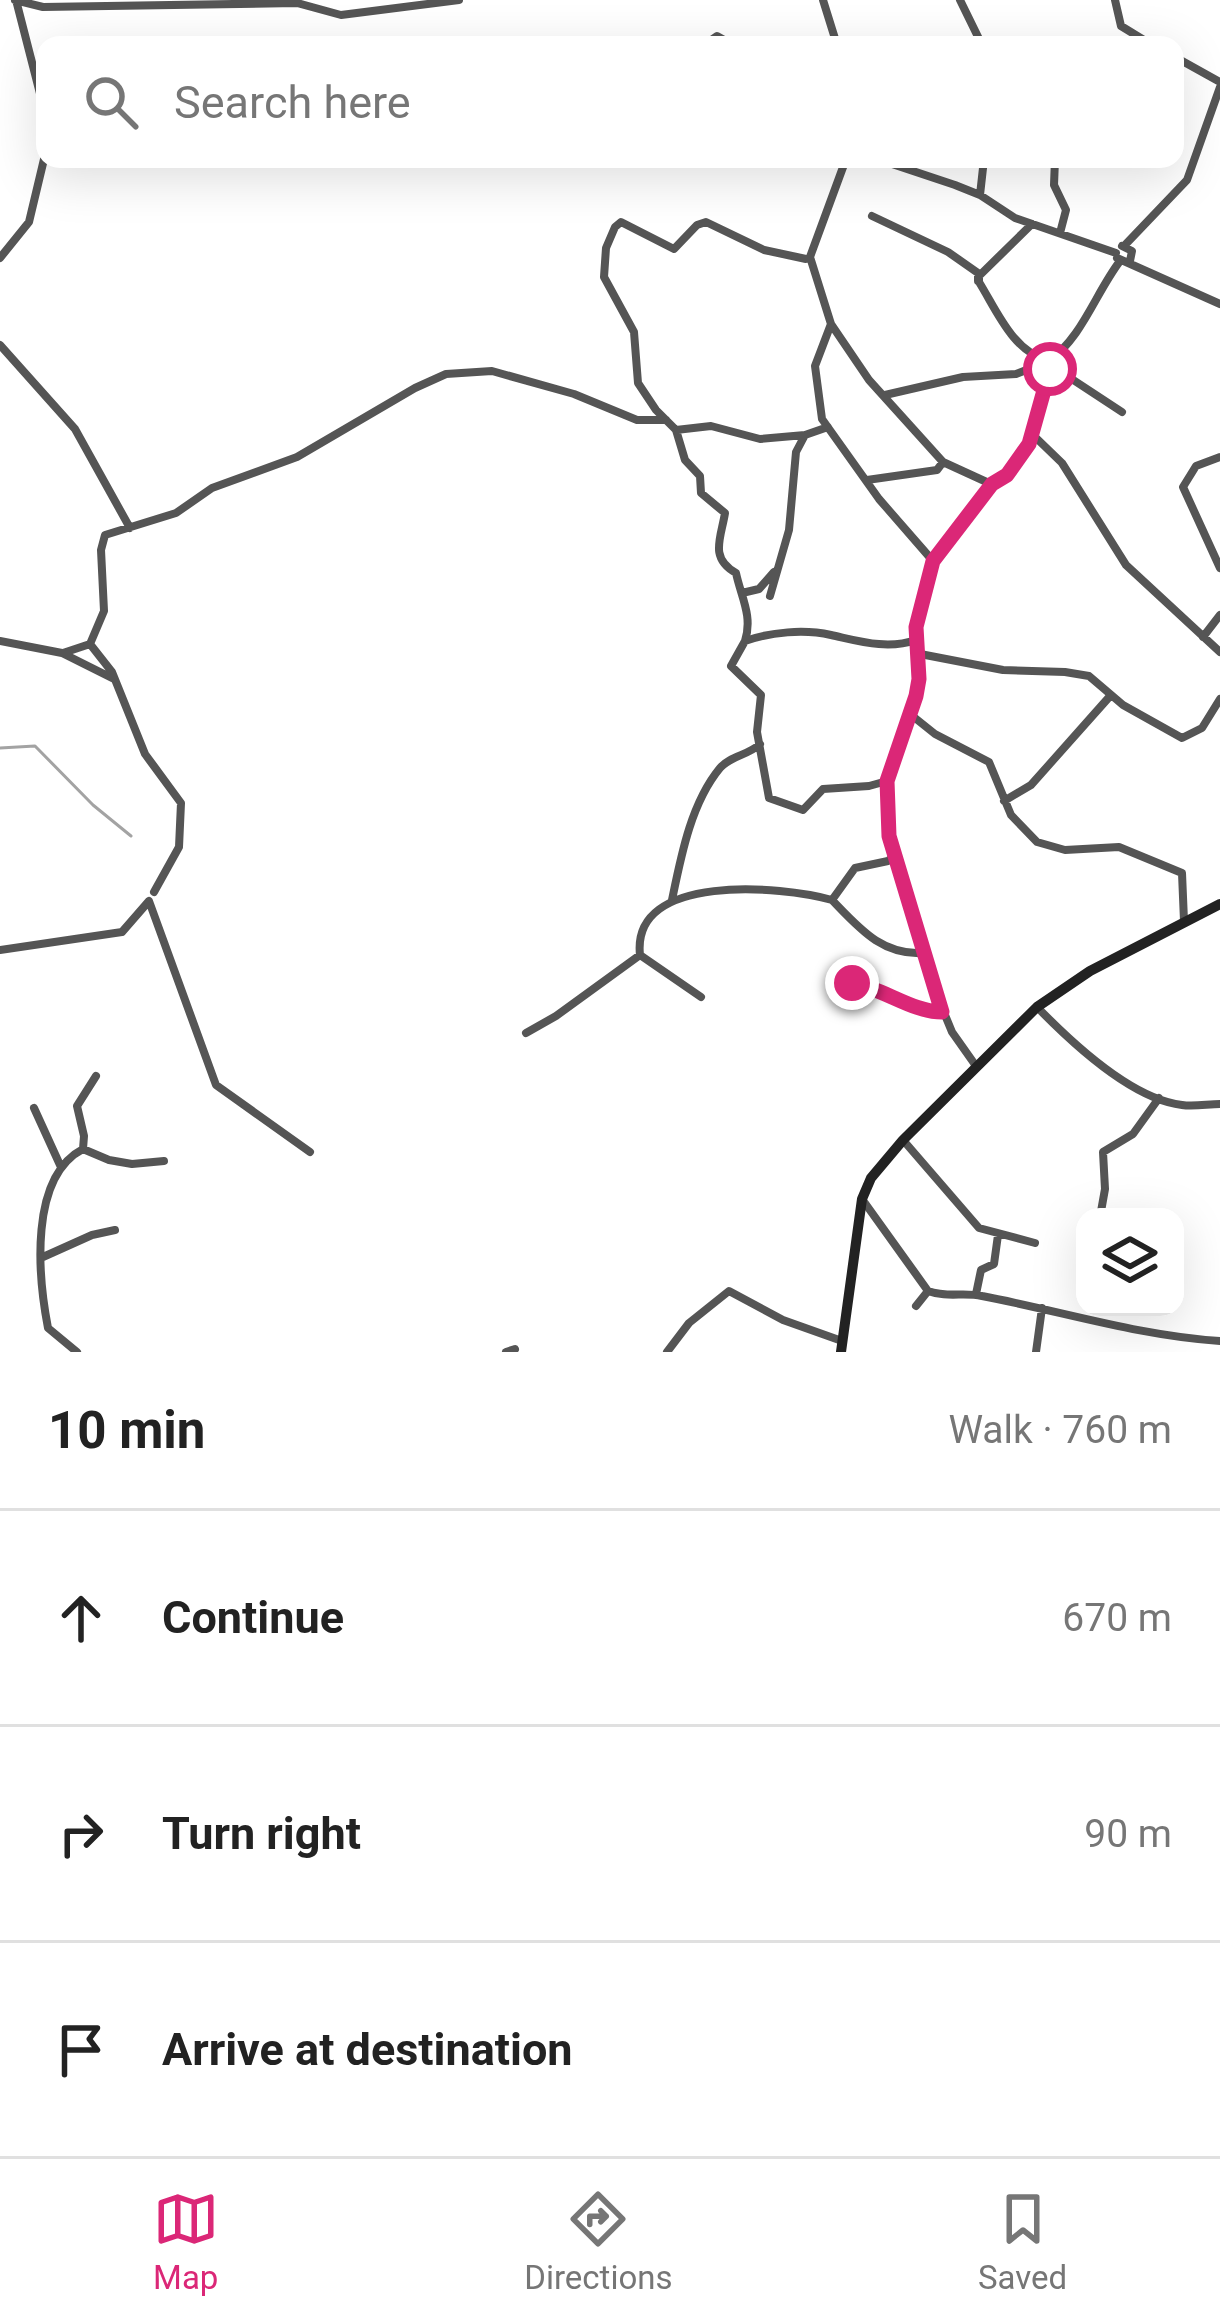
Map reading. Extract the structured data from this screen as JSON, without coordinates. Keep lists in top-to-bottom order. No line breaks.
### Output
{"page":{"search":"Search here","heading":["10 min","Walk · 760 m"],"list":[["Continue","670 m"],["Turn right","90 m"],"Arrive at destination"],"nav":["Map","Directions","Saved"]}}
